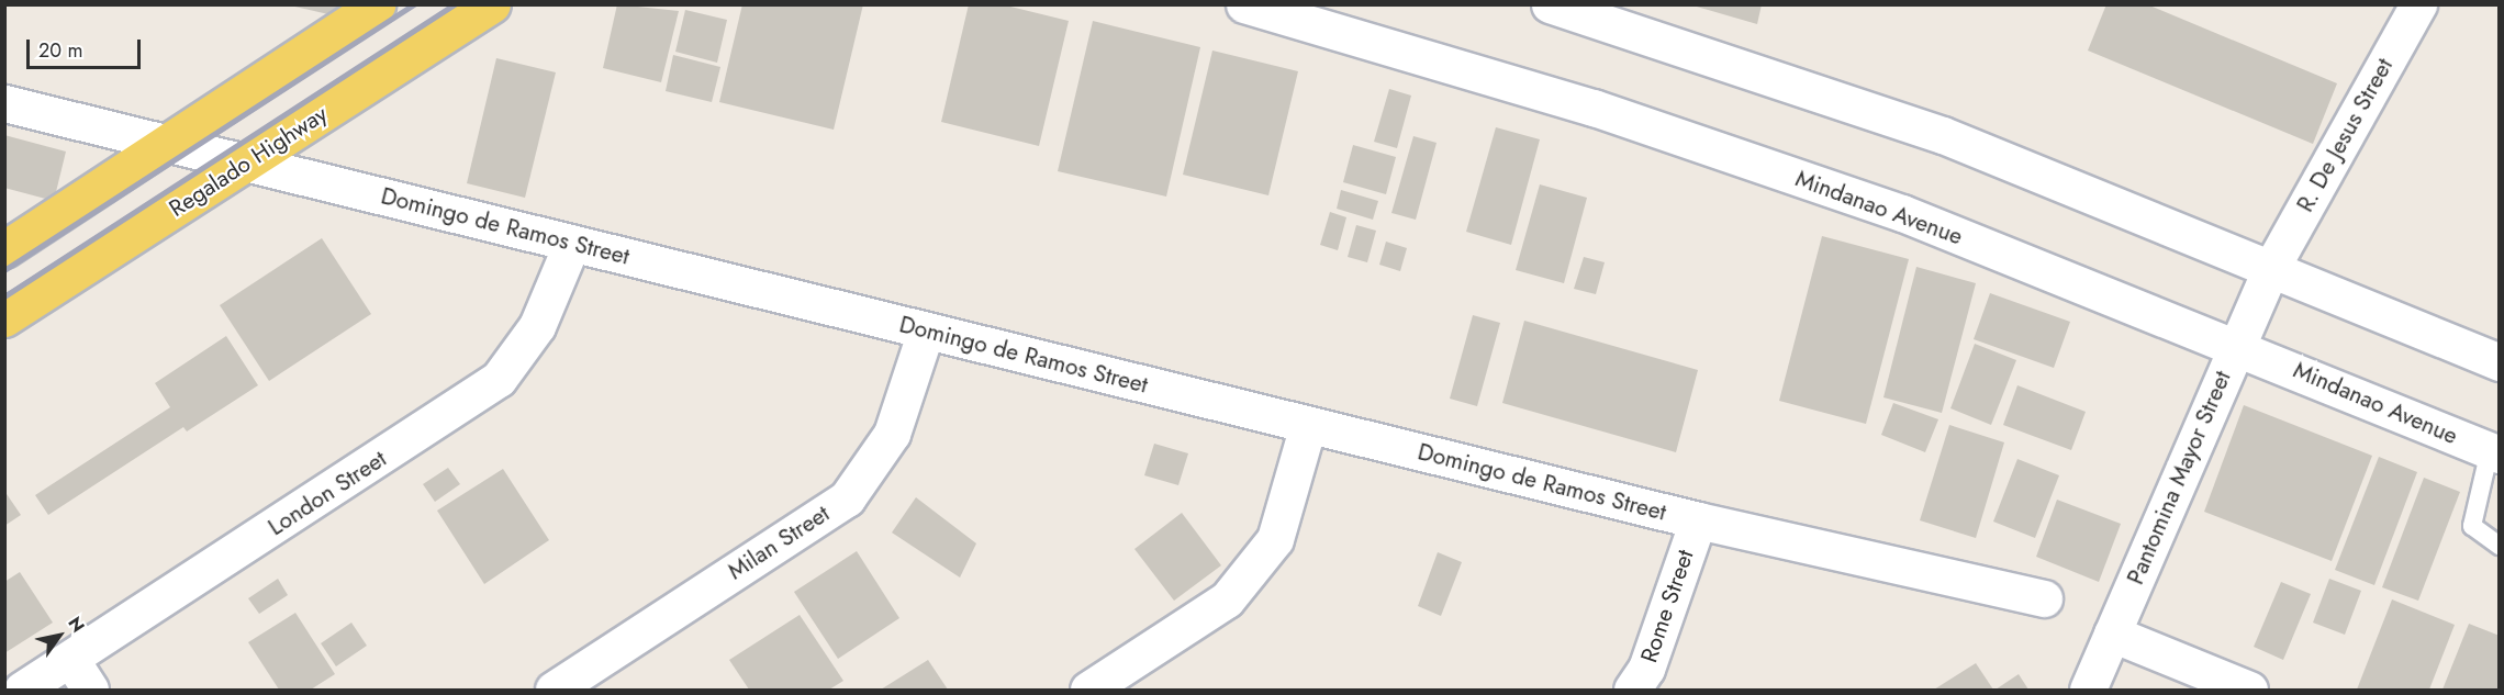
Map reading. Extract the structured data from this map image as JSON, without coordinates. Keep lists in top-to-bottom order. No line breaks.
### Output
{"streets":{"main road":["Regalado Highway"],"street":["R. De Jesus Street","Mindanao Avenue","Domingo de Ramos Street","Pantomina Mayor Street","London Street","Milan Street","Rome Street"]},"crossings":[["R. De Jesus Street","Pantomina Mayor Street"],["Regalado Highway","Domingo de Ramos Street"],["Mindanao Avenue","Pantomina Mayor Street"],["Domingo de Ramos Street","London Street"],["Domingo de Ramos Street","Milan Street"],["Domingo de Ramos Street","Rome Street"]],"scale_bar":"20 m","north":"top right"}
